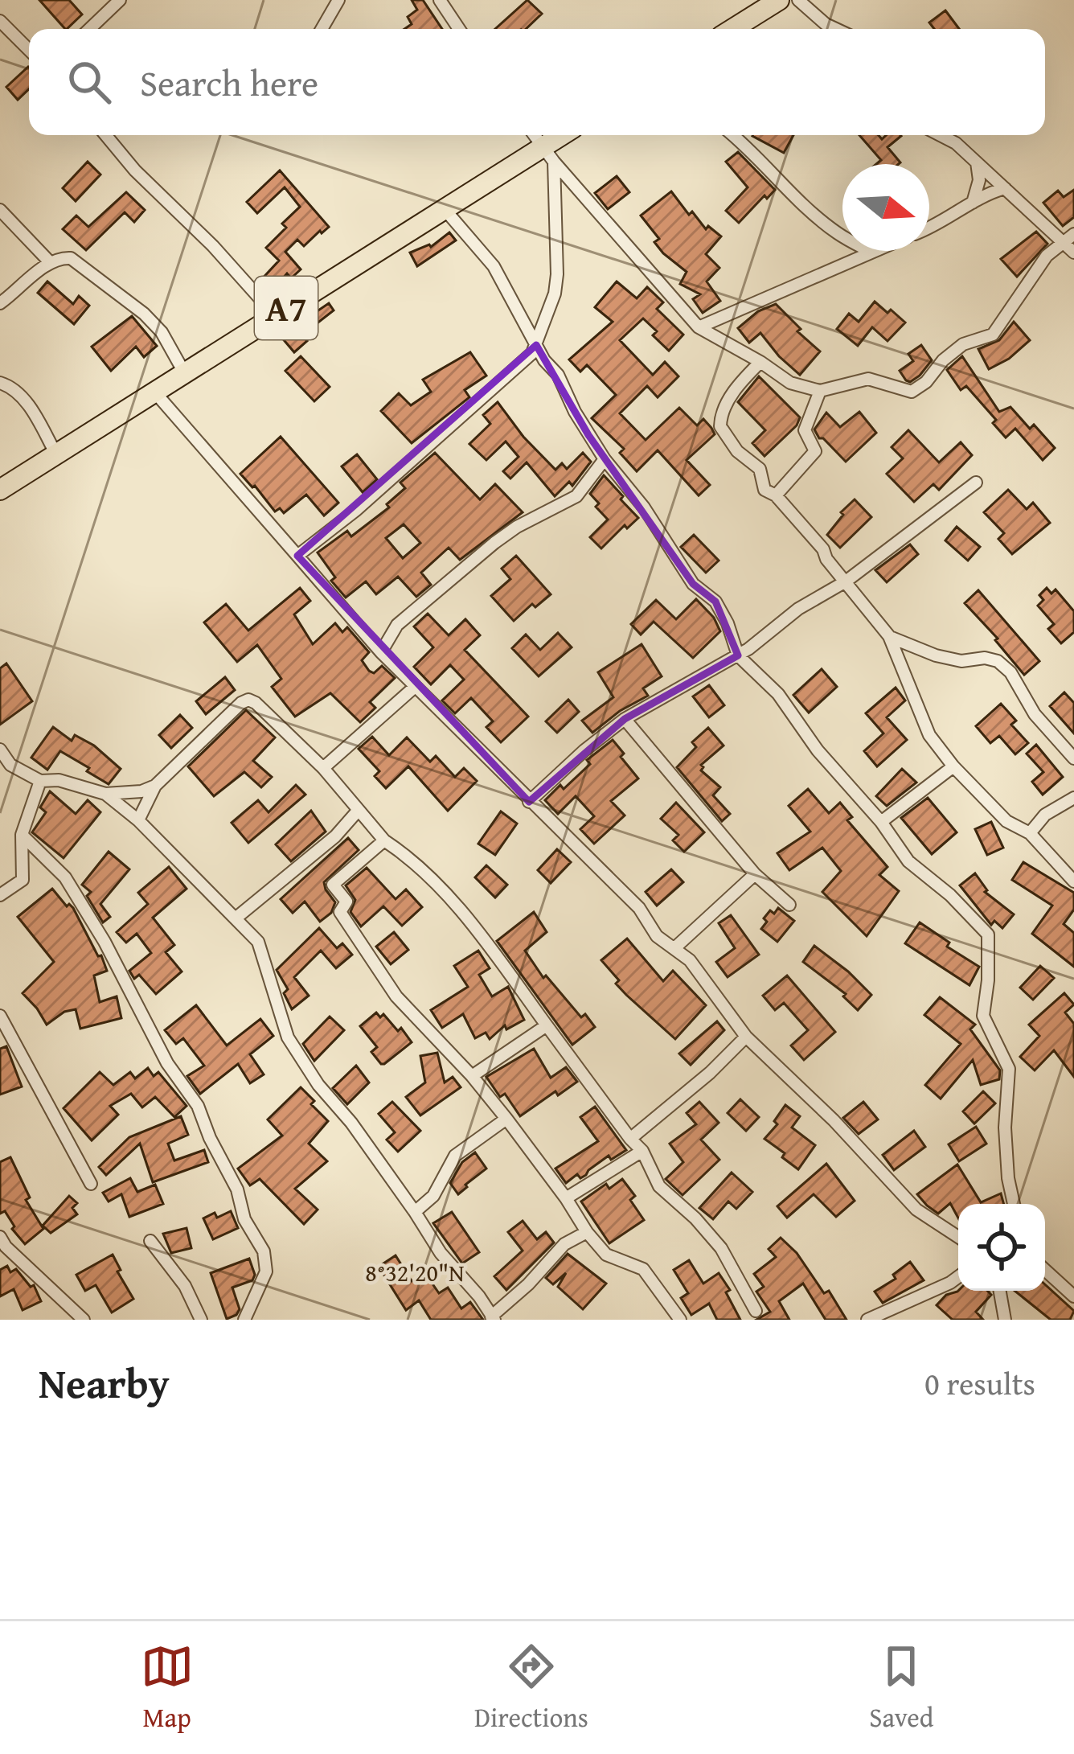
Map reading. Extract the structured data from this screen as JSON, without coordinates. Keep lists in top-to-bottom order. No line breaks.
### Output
{"streets":{"highway":["A7"]},"north":"right","page":{"search":"Search here","heading":["Nearby","0 results"],"nav":["Map","Directions","Saved"]},"coordinates":["8°32'20\"N"]}
